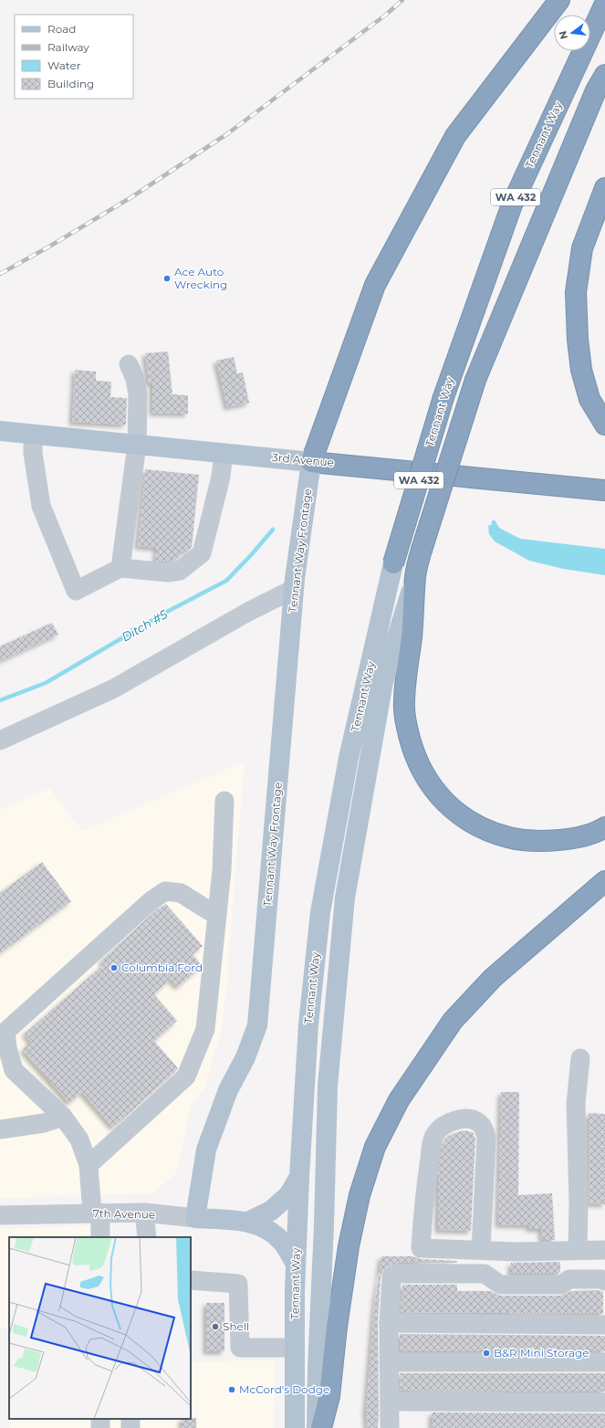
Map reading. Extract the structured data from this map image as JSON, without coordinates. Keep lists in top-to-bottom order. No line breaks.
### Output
{"streets":{"highway":["Tennant Way","WA 432","3rd Avenue"],"main road":["Tennant Way Frontage","7th Avenue"]},"crossings":[["3rd Avenue","Tennant Way Frontage"],["Tennant Way Frontage","7th Avenue"]],"water":["Ditch #5"],"places":["Ace Auto Wrecking","Columbia Ford","Shell","B&R Mini Storage","McCord's Dodge"],"legend":["Road","Railway","Water","Building"],"north":"left"}
